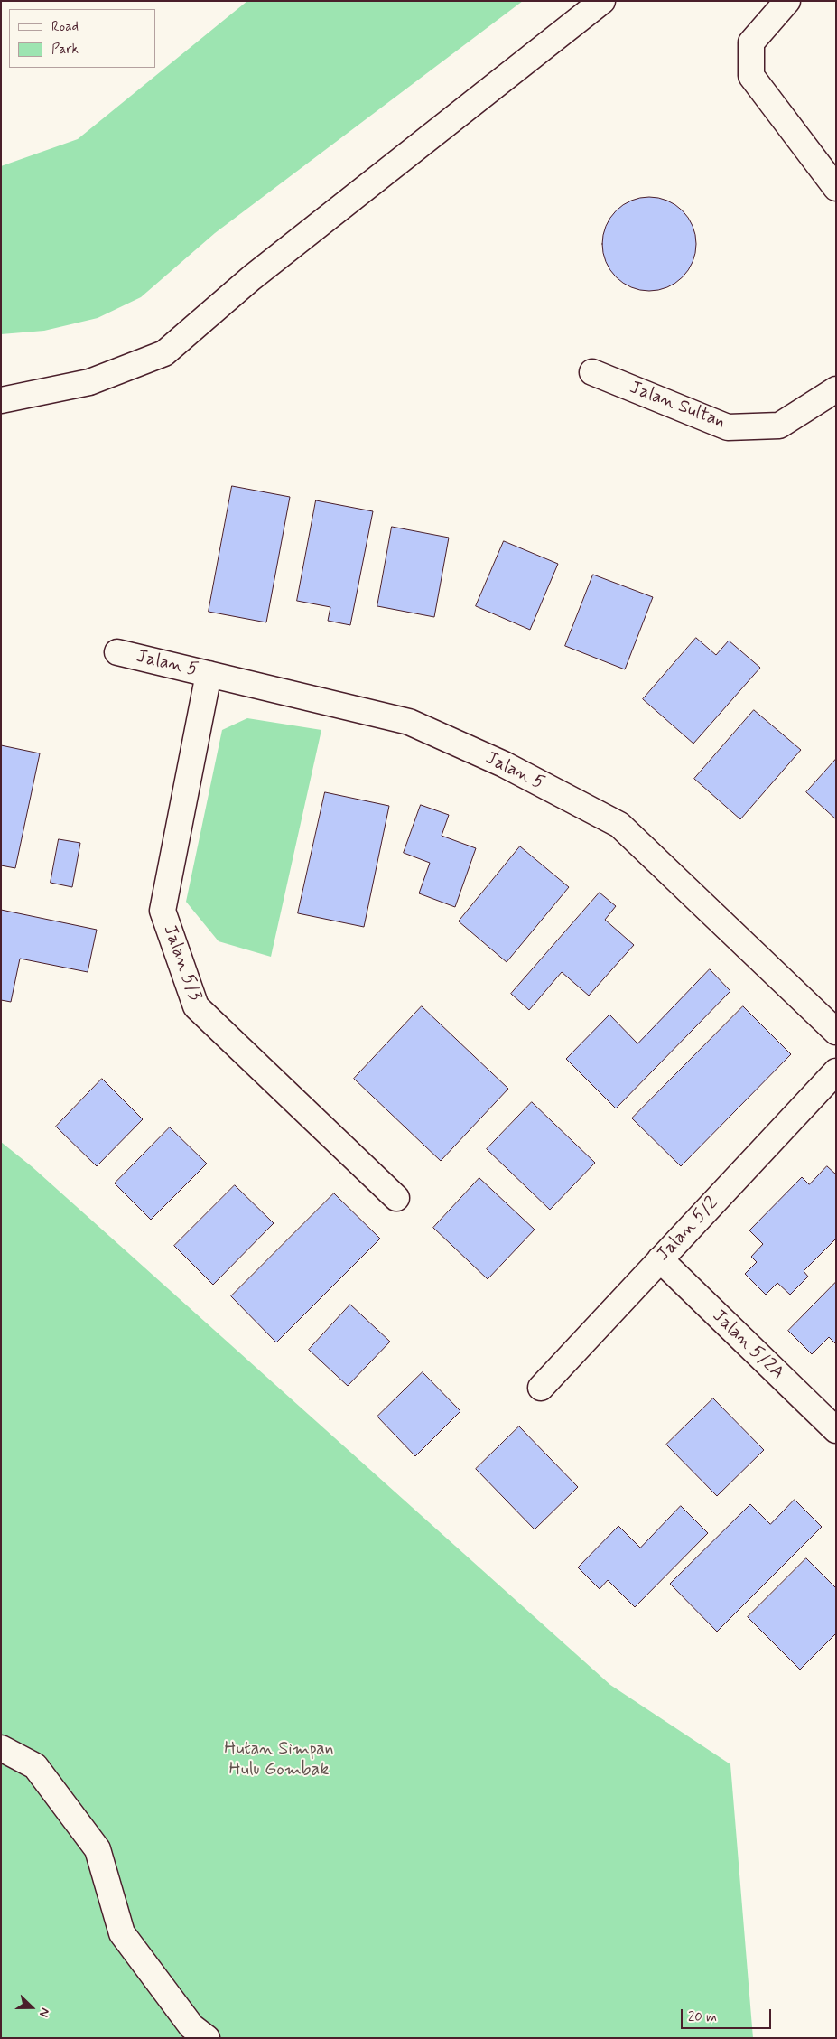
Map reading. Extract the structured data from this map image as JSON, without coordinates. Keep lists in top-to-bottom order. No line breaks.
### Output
{"streets":{"street":["Jalan Sultan","Jalan 5","Jalan 5/3","Jalan 5/2","Jalan 5/2A"]},"crossings":[["Jalan 5","Jalan 5/3"],["Jalan 5/2","Jalan 5/2A"]],"parks":["Hutan Simpan Hulu Gombak"],"legend":["Road","Park"],"scale_bar":"20 m","north":"right"}
